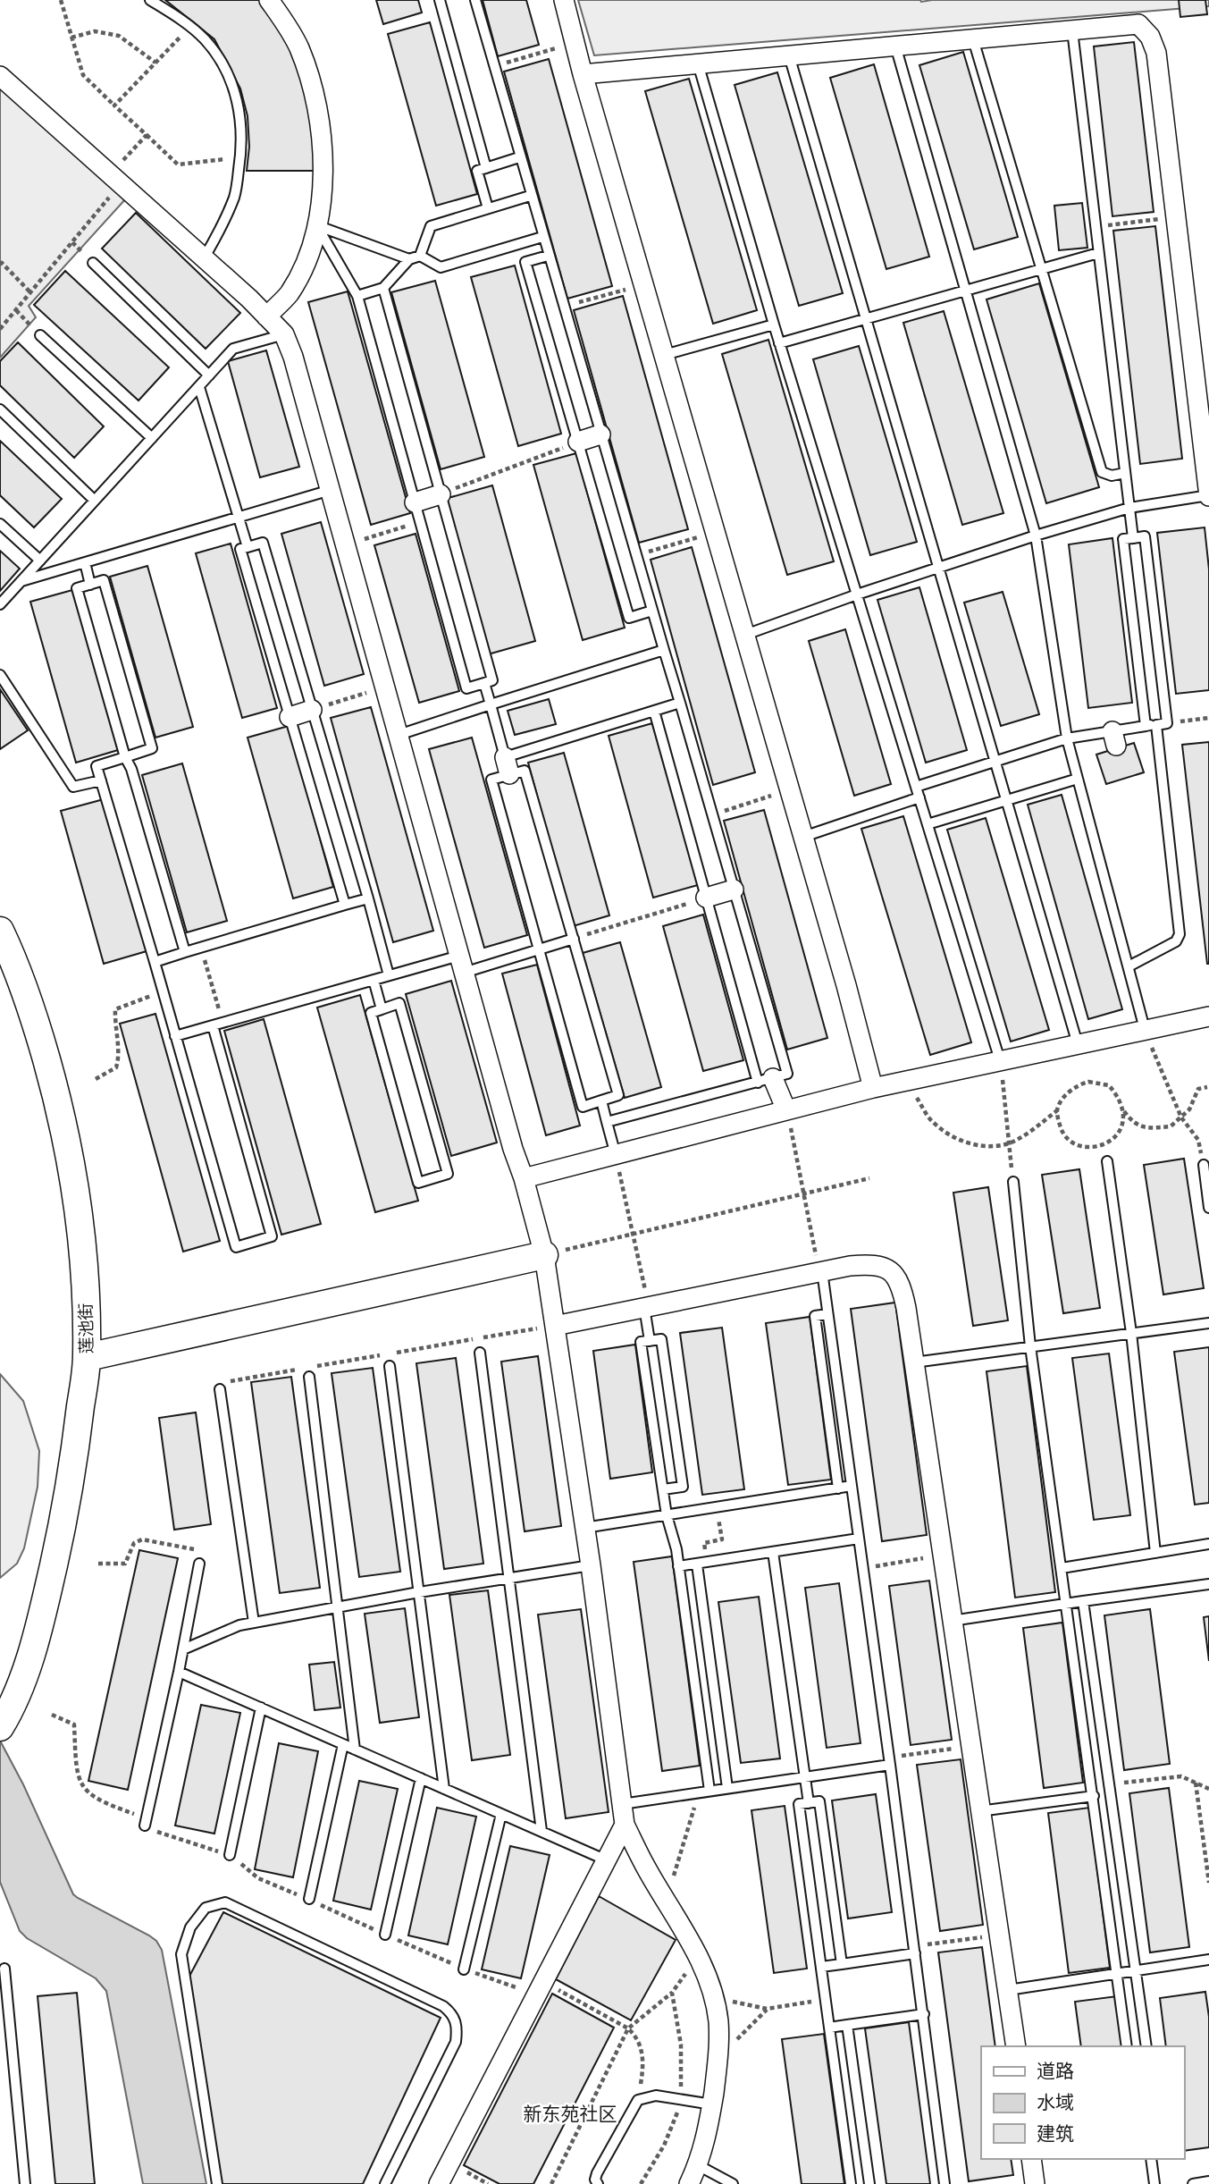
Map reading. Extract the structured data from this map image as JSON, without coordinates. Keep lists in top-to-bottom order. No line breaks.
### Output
{"streets":{"main road":["莲池街"]},"districts":["新东苑社区"],"legend":["道路","水域","建筑"]}
